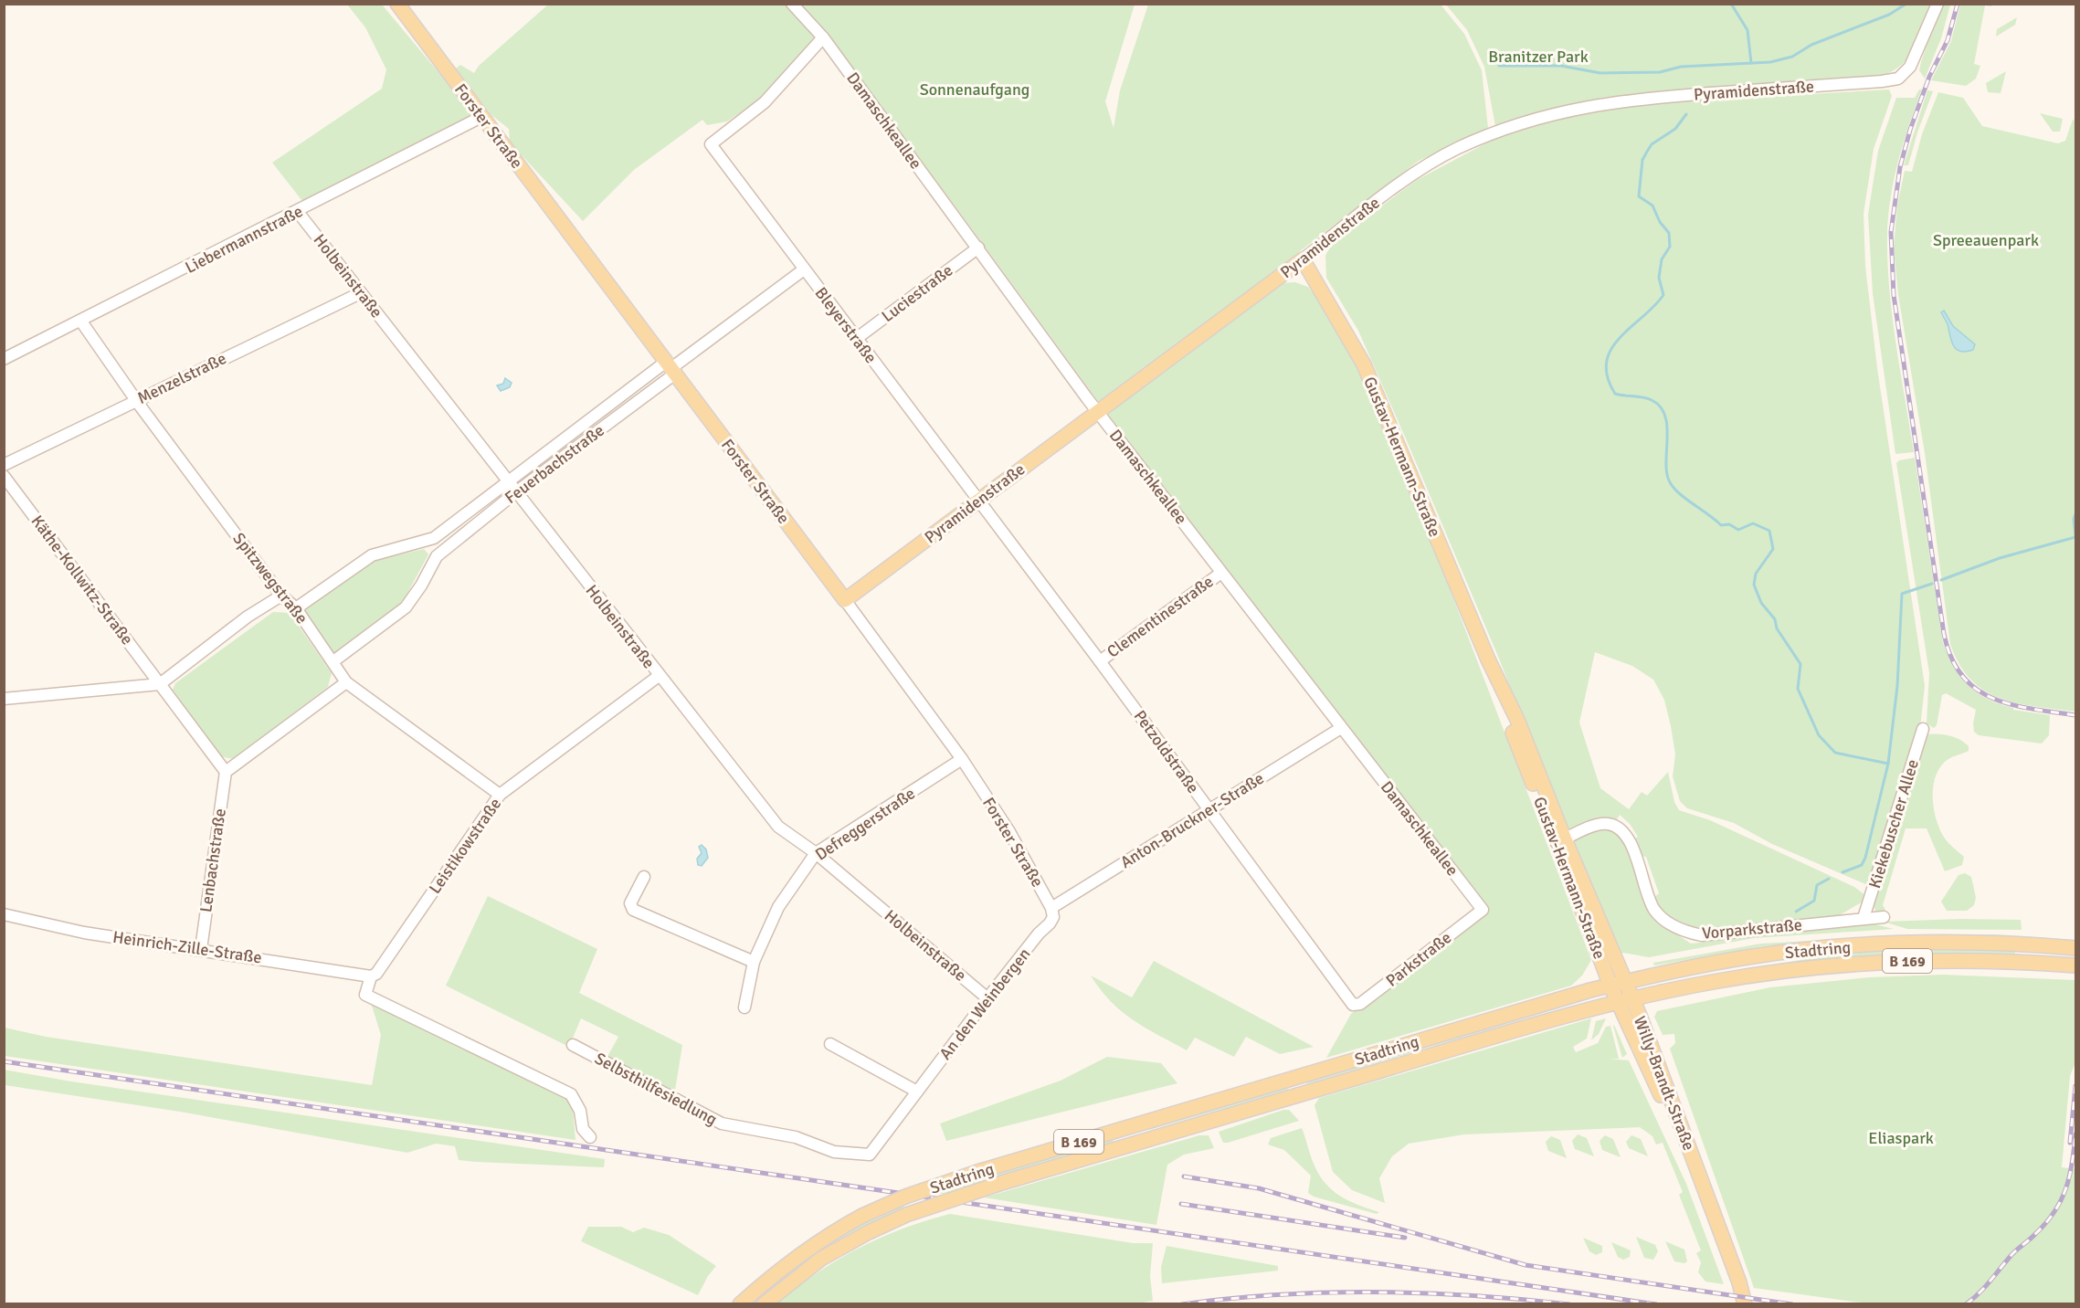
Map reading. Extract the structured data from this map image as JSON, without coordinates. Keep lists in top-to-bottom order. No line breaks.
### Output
{"streets":{"main road":["Pyramidenstraße","Forster Straße","Gustav-Hermann-Straße","Stadtring","B 169","Willy-Brandt-Straße"],"street":["Damaschkeallee","Liebermannstraße","Holbeinstraße","Luciestraße","Bleyerstraße","Menzelstraße","Feuerbachstraße","Spitzwegstraße","Käthe-Kollwitz-Straße","Clementinestraße","Petzoldstraße","Anton-Bruckner-Straße","Defreggerstraße","Kiekebuscher Allee","Leistikowstraße","Lenbachstraße","Vorparkstraße","Heinrich-Zille-Straße","Parkstraße","An den Weinbergen","Selbsthilfesiedlung"]},"crossings":[["Pyramidenstraße","Damaschkeallee"],["Pyramidenstraße","Forster Straße"],["Pyramidenstraße","Bleyerstraße"],["Pyramidenstraße","Gustav-Hermann-Straße"],["Pyramidenstraße","Petzoldstraße"],["Damaschkeallee","Luciestraße"],["Damaschkeallee","Bleyerstraße"],["Damaschkeallee","Clementinestraße"],["Damaschkeallee","Anton-Bruckner-Straße"],["Damaschkeallee","Parkstraße"],["Forster Straße","Liebermannstraße"],["Forster Straße","Feuerbachstraße"],["Forster Straße","Anton-Bruckner-Straße"],["Forster Straße","Defreggerstraße"],["Forster Straße","An den Weinbergen"],["Liebermannstraße","Holbeinstraße"],["Liebermannstraße","Spitzwegstraße"],["Holbeinstraße","Menzelstraße"],["Holbeinstraße","Feuerbachstraße"],["Holbeinstraße","Defreggerstraße"],["Holbeinstraße","Leistikowstraße"],["Holbeinstraße","An den Weinbergen"],["Luciestraße","Bleyerstraße"],["Bleyerstraße","Feuerbachstraße"],["Bleyerstraße","Petzoldstraße"],["Menzelstraße","Spitzwegstraße"],["Gustav-Hermann-Straße","Vorparkstraße"],["Gustav-Hermann-Straße","Stadtring"],["Gustav-Hermann-Straße","Willy-Brandt-Straße"],["Feuerbachstraße","Spitzwegstraße"],["Spitzwegstraße","Leistikowstraße"],["Clementinestraße","Petzoldstraße"],["Petzoldstraße","Anton-Bruckner-Straße"],["Petzoldstraße","Parkstraße"],["Anton-Bruckner-Straße","An den Weinbergen"],["Kiekebuscher Allee","Vorparkstraße"],["Leistikowstraße","Heinrich-Zille-Straße"],["Lenbachstraße","Heinrich-Zille-Straße"],["Stadtring","Willy-Brandt-Straße"],["An den Weinbergen","Selbsthilfesiedlung"]],"parks":["Branitzer Park","Sonnenaufgang","Spreeauenpark","Eliaspark"]}
